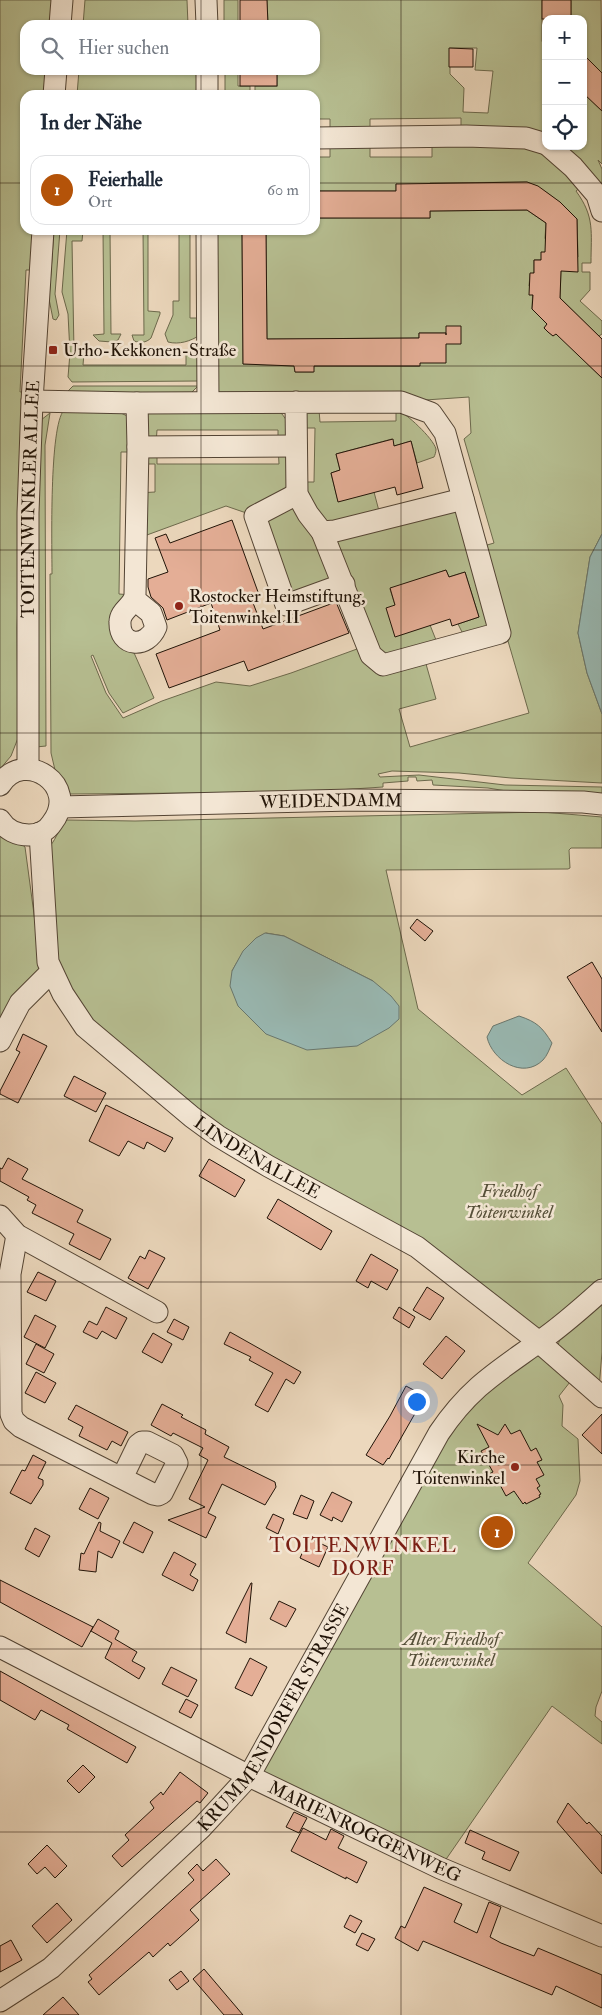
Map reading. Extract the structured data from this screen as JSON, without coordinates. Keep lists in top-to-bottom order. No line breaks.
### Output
{"streets":{"street":["TOITENWINKLER ALLEE","WEIDENDAMM","LINDENALLEE","KRUMMENDORFER STRASSE","MARIENROGGENWEG"]},"crossings":[["LINDENALLEE","KRUMMENDORFER STRASSE"],["KRUMMENDORFER STRASSE","MARIENROGGENWEG"]],"districts":["TOITENWINKEL DORF"],"parks":["Friedhof Toitenwinkel","Alter Friedhof Toitenwinkel"],"places":{"transit":["Urho-Kekkonen-Straße"],"other":["Rostocker Heimstiftung, Toitenwinkel II","Kirche Toitenwinkel"]},"page":{"map_buttons":["+","−"],"search":"Hier suchen","heading":"In der Nähe","list":[{"mark":"1","name":"Feierhalle","note":"Ort","value":"60 m"}],"pins":"1"}}
